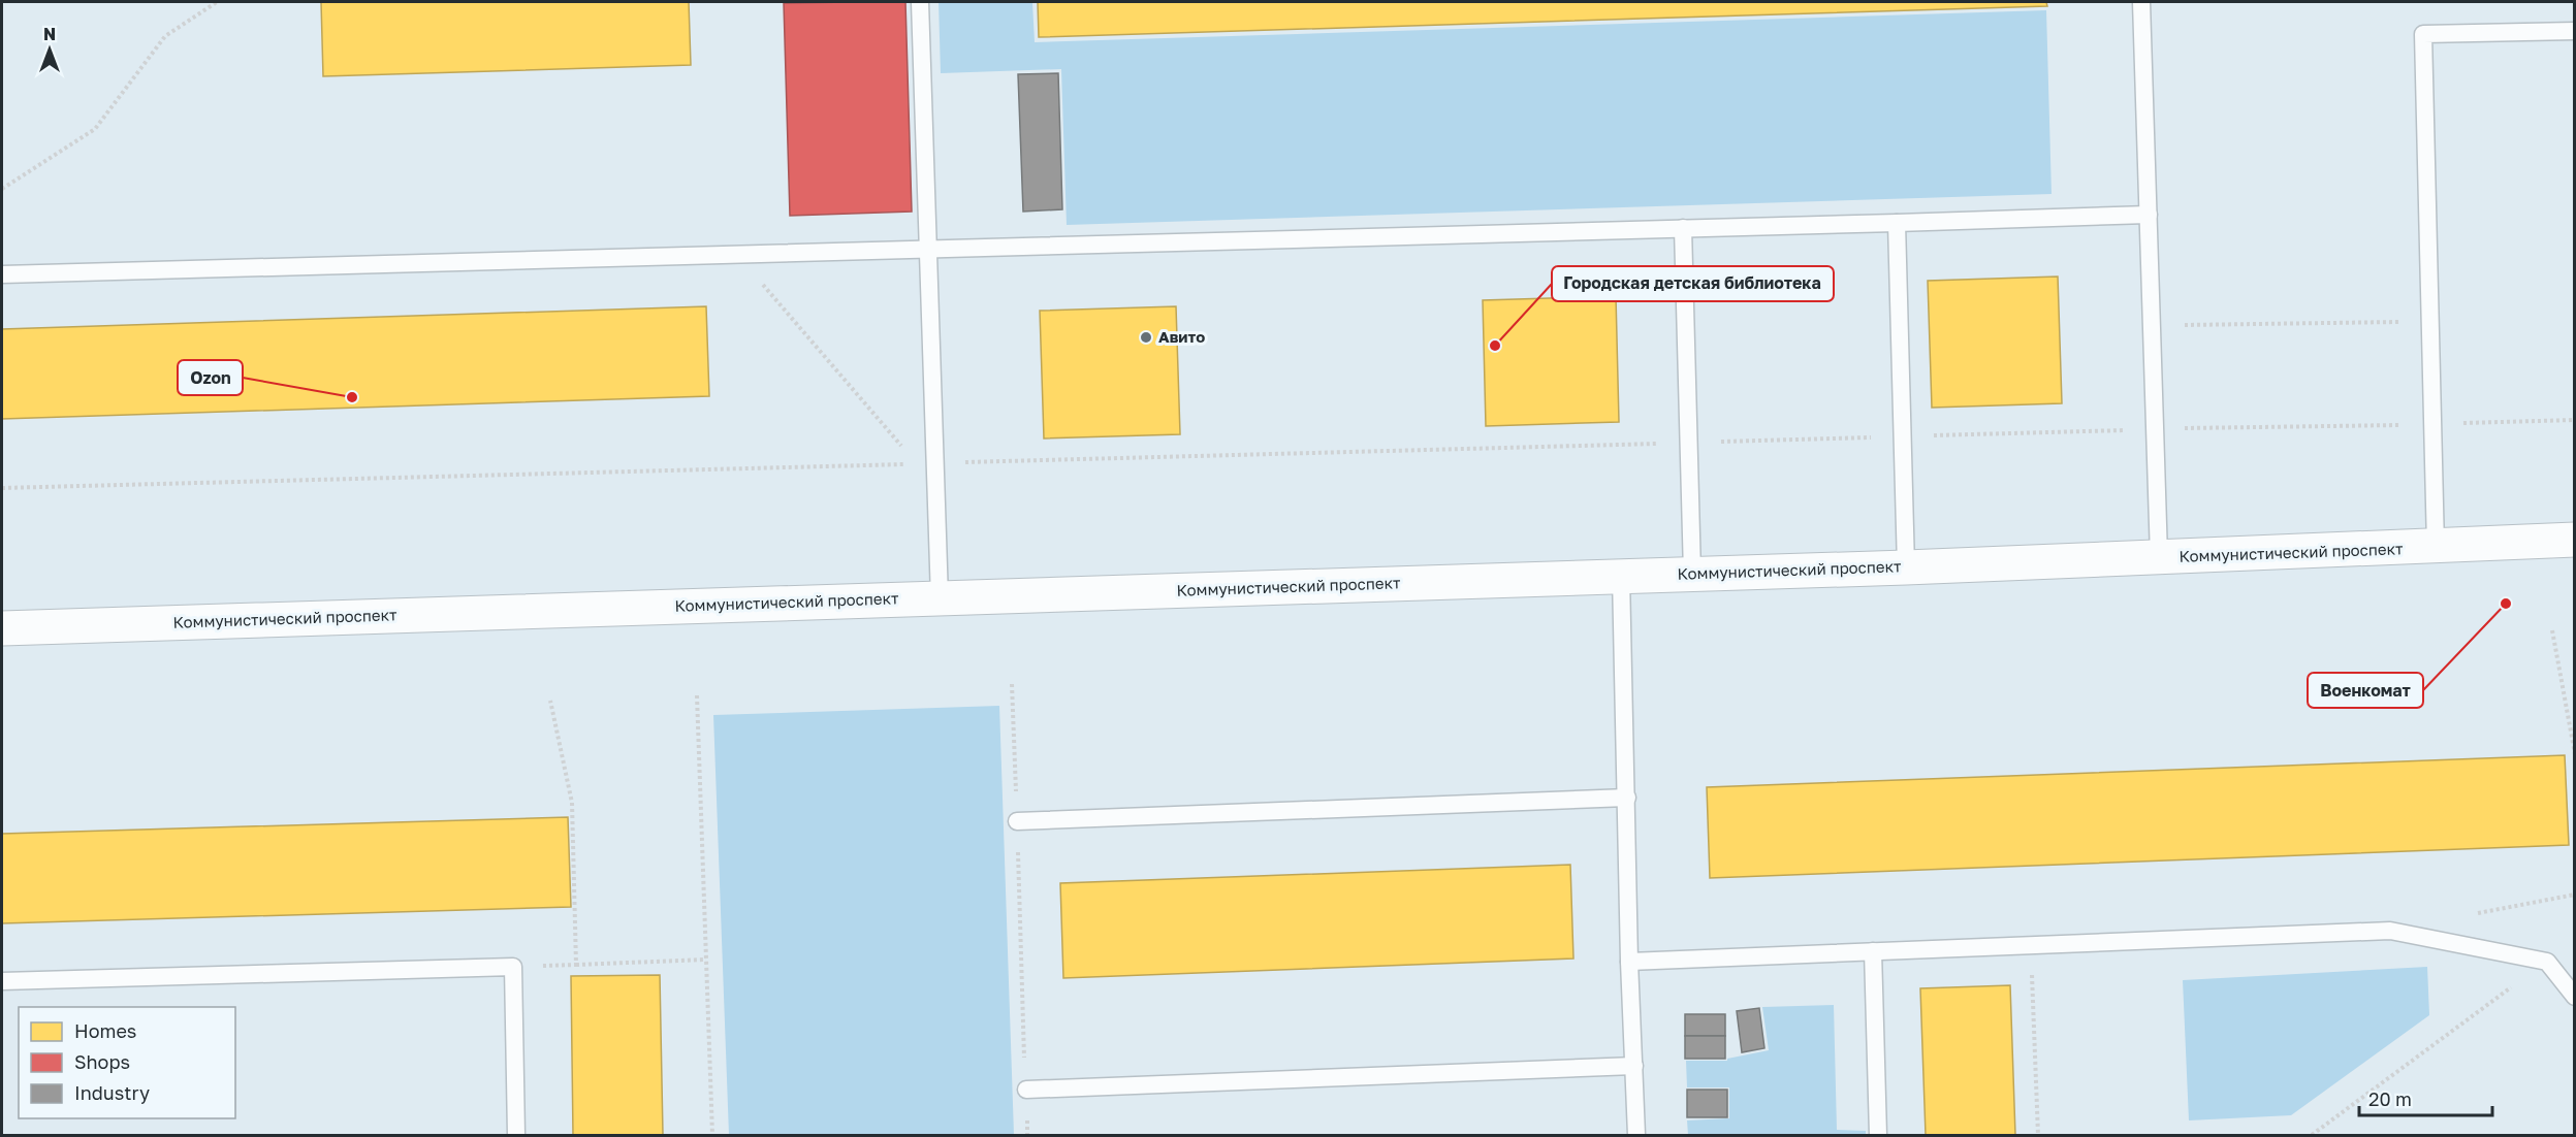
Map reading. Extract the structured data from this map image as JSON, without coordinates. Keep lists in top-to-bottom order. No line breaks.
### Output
{"streets":{"main road":["Коммунистический проспект"]},"places":["Авито","Городская детская библиотека","Ozon","Военкомат"],"legend":["Homes","Shops","Industry"],"scale_bar":"20 m","north":"top"}
